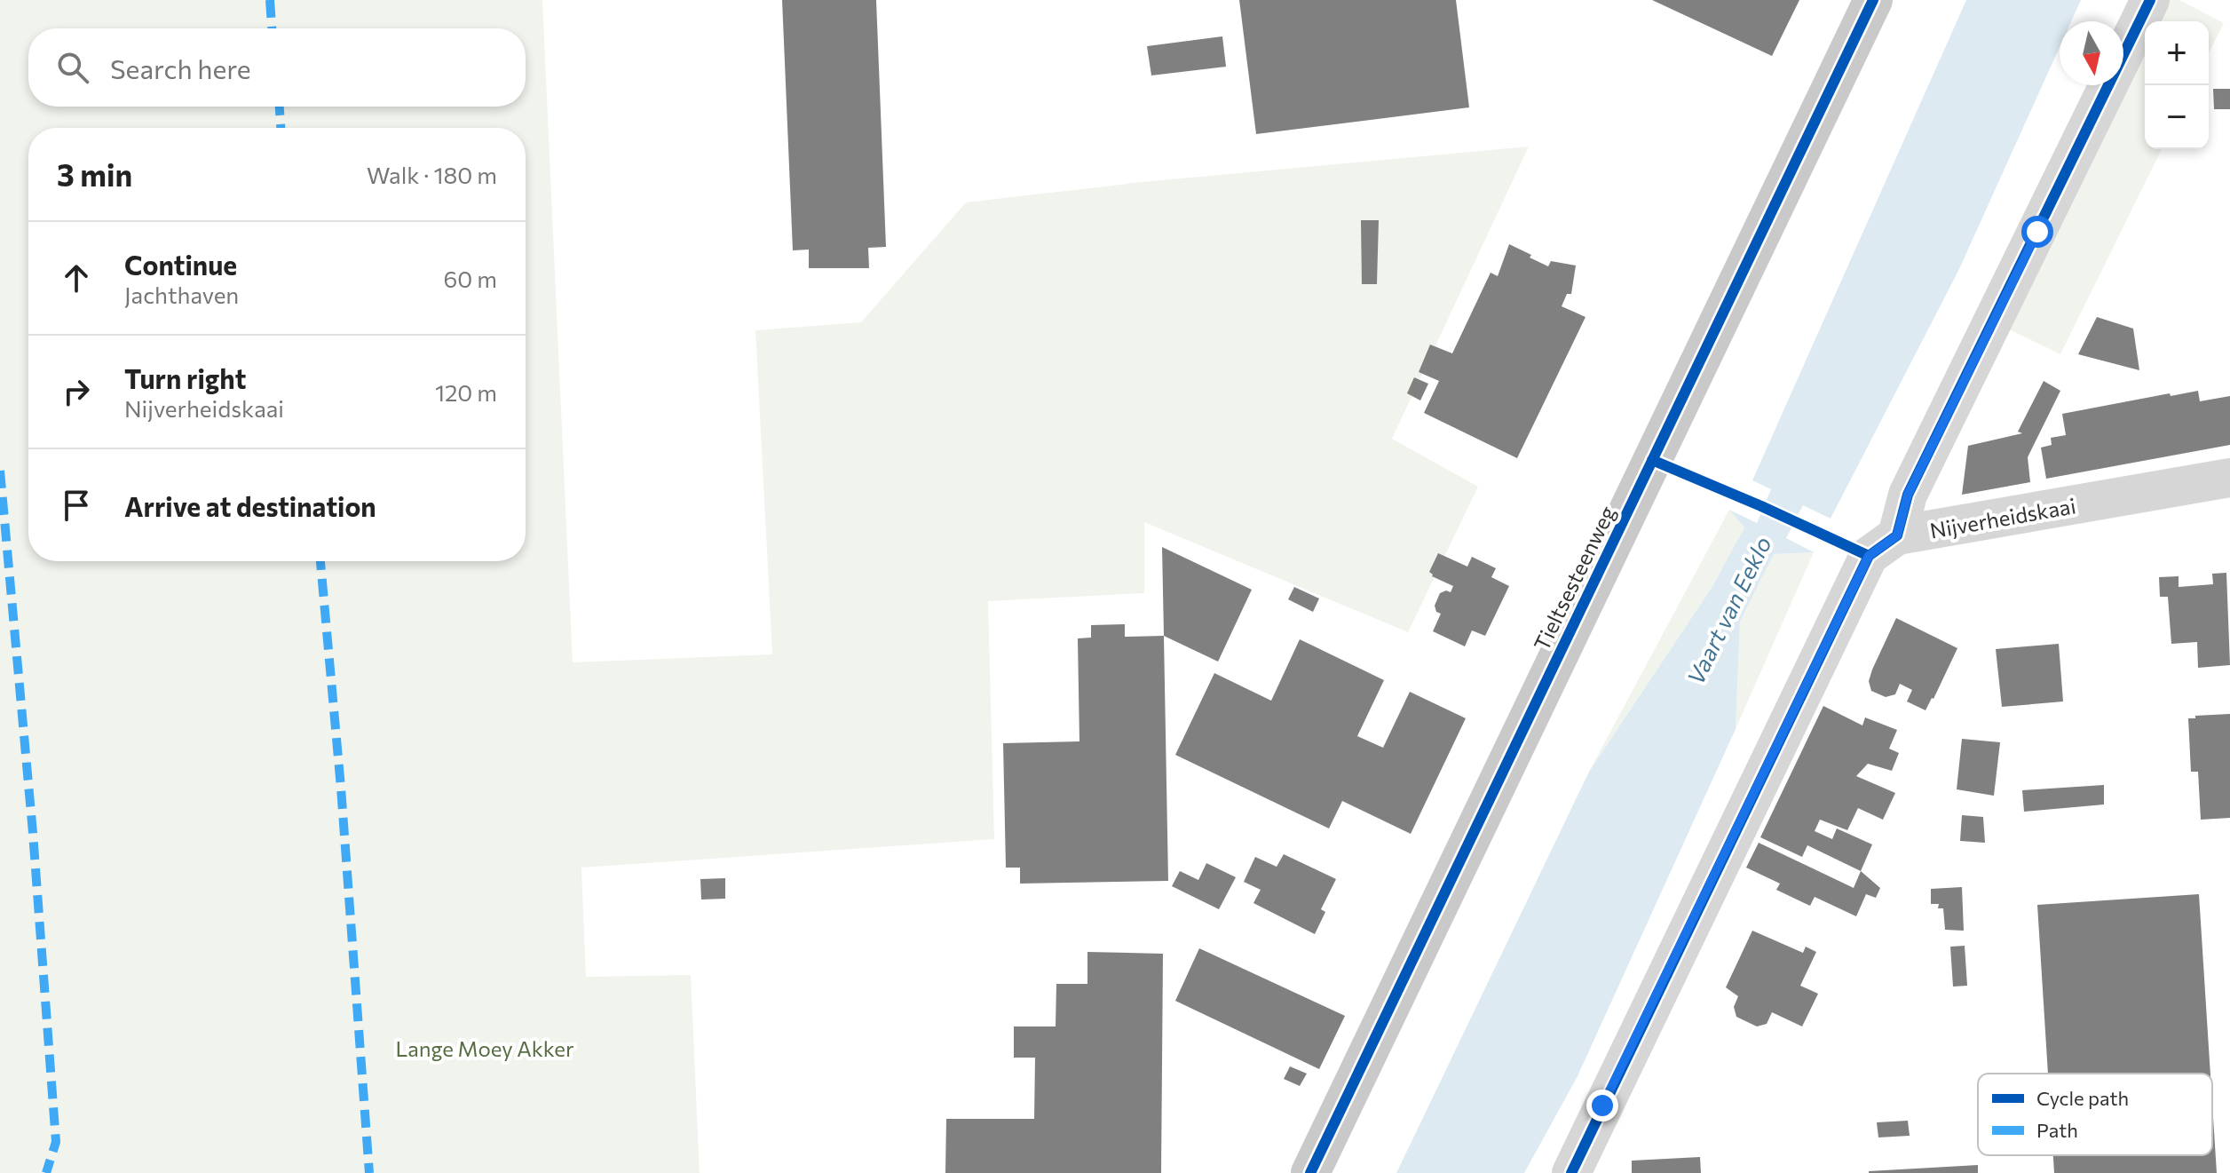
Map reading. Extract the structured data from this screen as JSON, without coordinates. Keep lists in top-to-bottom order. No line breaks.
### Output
{"streets":{"main road":["Tieltsesteenweg"],"street":["Nijverheidskaai"]},"water":["Vaart van Eeklo"],"parks":["Lange Moey Akker"],"legend":["Cycle path","Path"],"north":"bottom","page":{"map_buttons":["+","−"],"search":"Search here","heading":["3 min","Walk · 180 m"],"list":[["Continue","Jachthaven","60 m"],["Turn right","Nijverheidskaai","120 m"],"Arrive at destination"]}}
